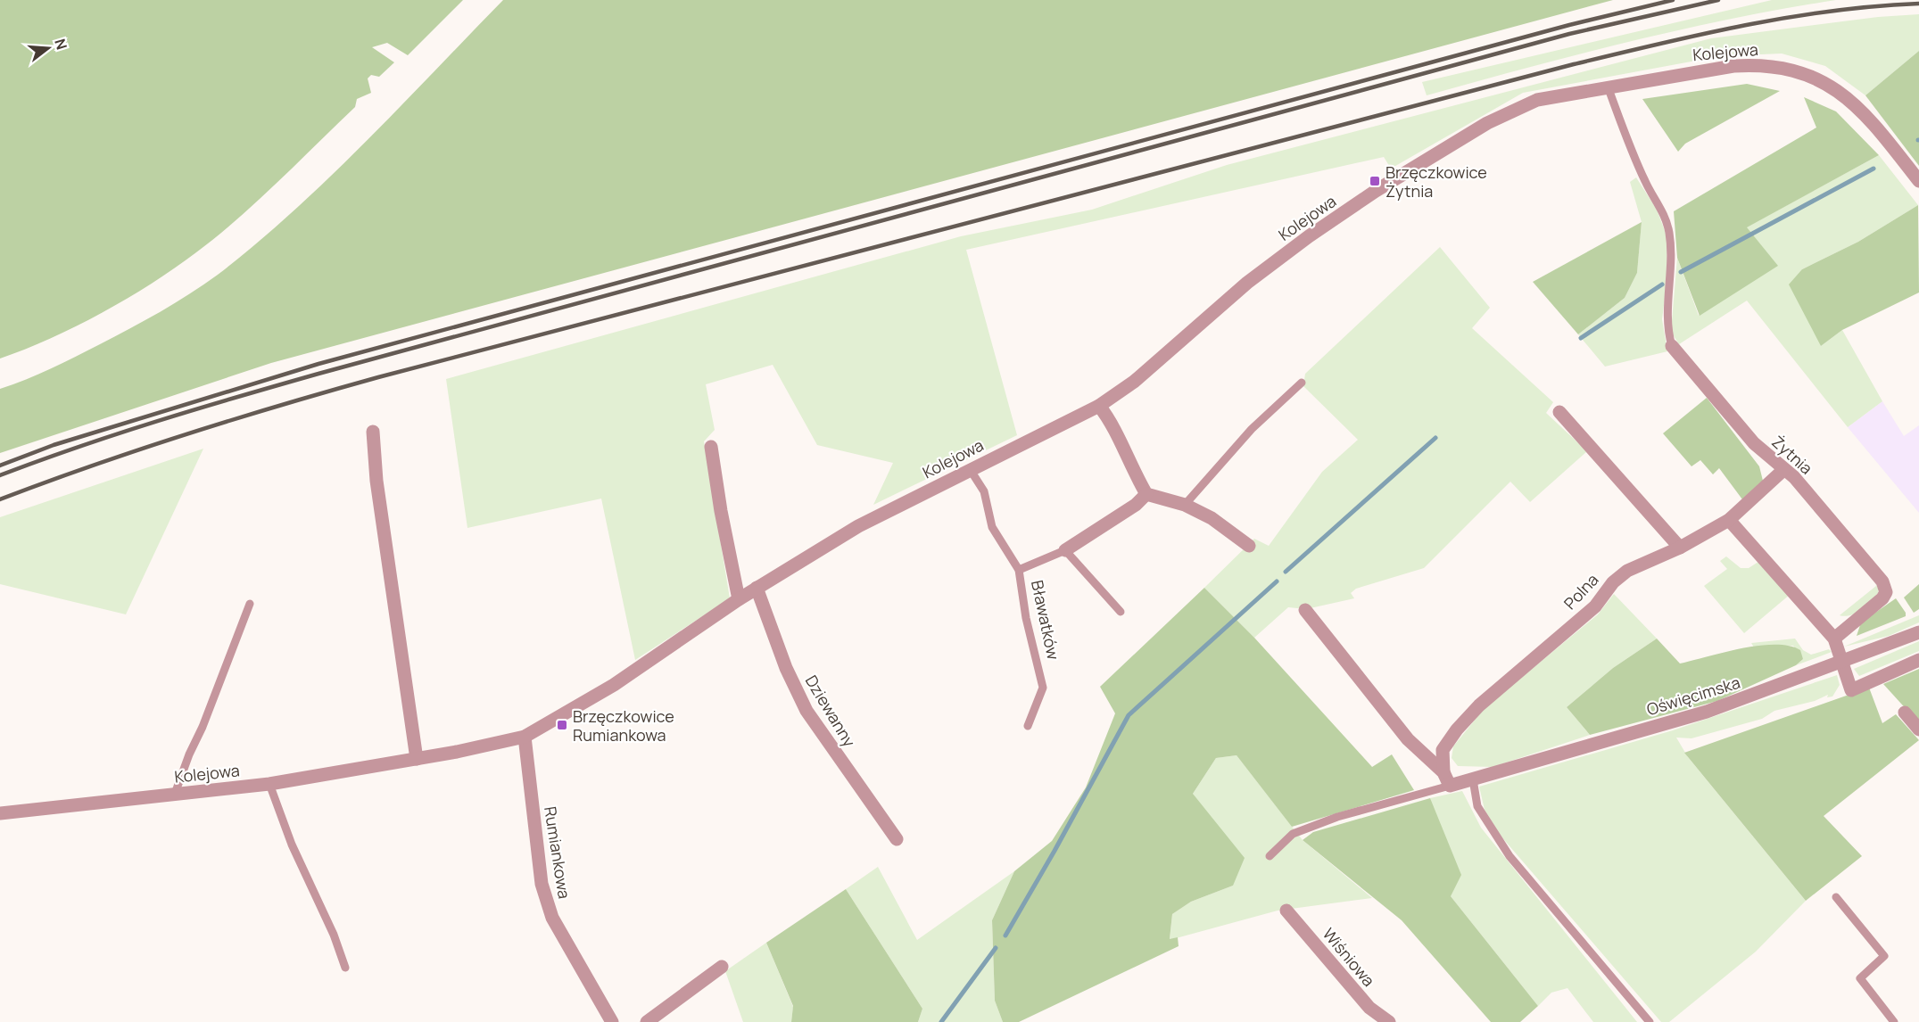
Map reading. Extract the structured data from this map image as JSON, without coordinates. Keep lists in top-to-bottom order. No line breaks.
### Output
{"streets":{"street":["Kolejowa","Żytnia","Polna","Bławatków","Oświęcimska","Dziewanny","Rumiankowa","Wiśniowa"]},"crossings":[["Kolejowa","Dziewanny"],["Kolejowa","Rumiankowa"],["Żytnia","Polna"],["Polna","Oświęcimska"]],"places":{"transit":["Brzęczkowice Żytnia","Brzęczkowice Rumiankowa"]},"north":"right"}
